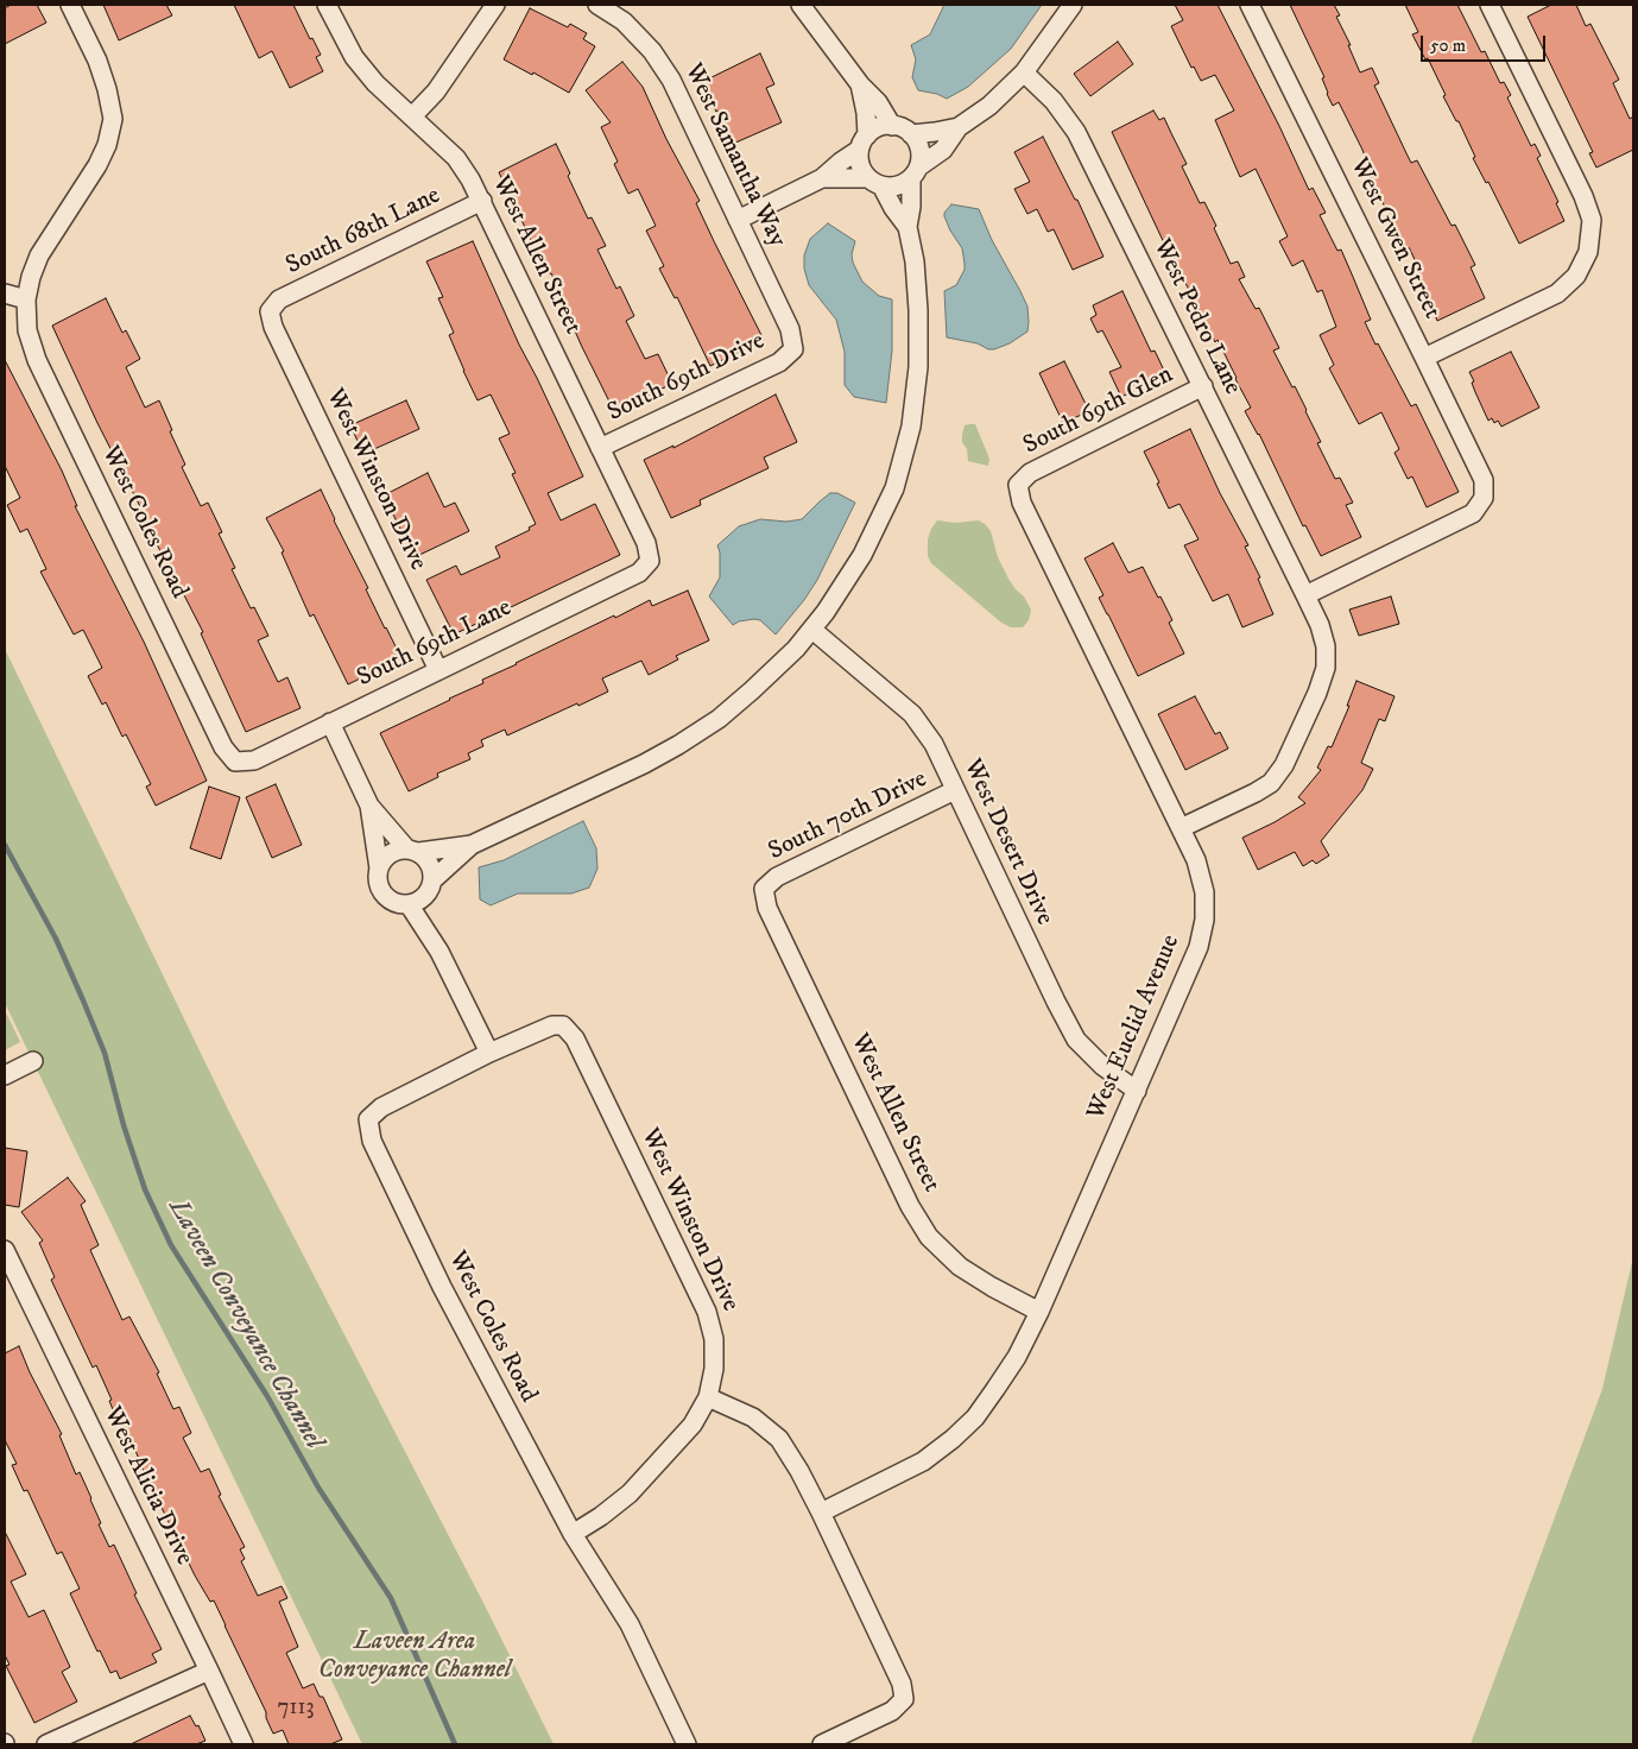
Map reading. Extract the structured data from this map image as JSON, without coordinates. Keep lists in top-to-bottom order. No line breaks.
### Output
{"streets":{"street":["West Samantha Way","South 68th Lane","West Gwen Street","West Allen Street","West Pedro Lane","South 69th Drive","South 69th Glen","West Winston Drive","West Coles Road","South 69th Lane","South 70th Drive","West Desert Drive","West Euclid Avenue","West Alicia Drive"]},"crossings":[["West Samantha Way","South 69th Drive"],["South 68th Lane","West Allen Street"],["South 68th Lane","West Winston Drive"],["West Gwen Street","West Pedro Lane"],["West Allen Street","South 69th Drive"],["West Allen Street","South 69th Lane"],["West Allen Street","South 70th Drive"],["West Allen Street","West Euclid Avenue"],["West Pedro Lane","South 69th Glen"],["West Pedro Lane","West Euclid Avenue"],["South 69th Glen","West Euclid Avenue"],["West Winston Drive","West Coles Road"],["West Winston Drive","South 69th Lane"],["West Coles Road","South 69th Lane"],["South 70th Drive","West Desert Drive"],["West Desert Drive","West Euclid Avenue"]],"water":["Laveen Conveyance Channel"],"parks":["Laveen Area Conveyance Channel"],"house_numbers":["7113"],"scale_bar":"50 m"}
